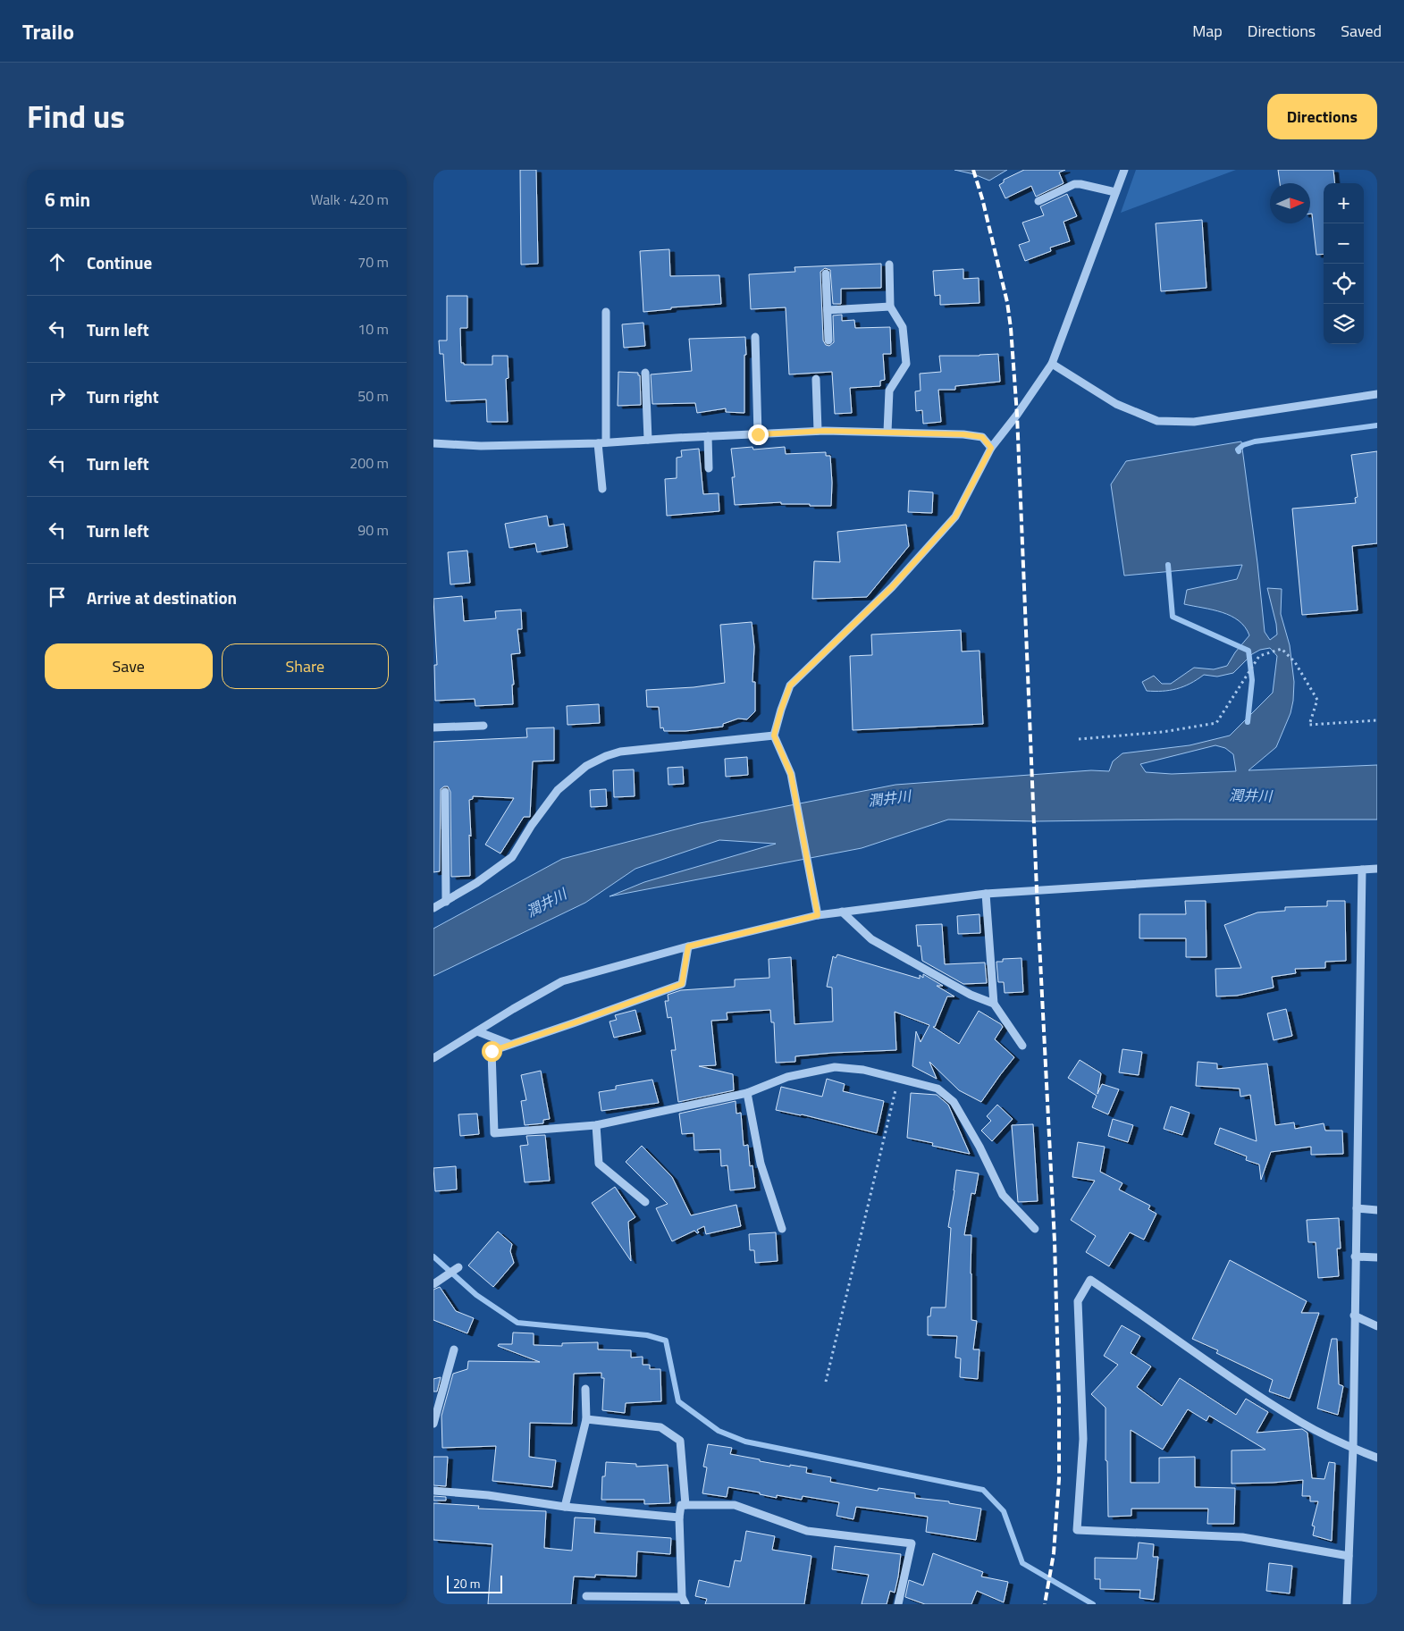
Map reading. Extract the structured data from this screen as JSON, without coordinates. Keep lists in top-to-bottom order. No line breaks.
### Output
{"water":["潤井川"],"scale_bar":"20 m","north":"right","page":{"header":"Trailo","nav":["Map","Directions","Saved"],"title":"Find us","buttons":["Directions",["Save","Share"]],"heading":["6 min","Walk · 420 m"],"map_buttons":["+","−"],"list":[["Continue","70 m"],["Turn left","10 m"],["Turn right","50 m"],["Turn left","200 m"],["Turn left","90 m"],"Arrive at destination"],"scale":"20 m"}}
